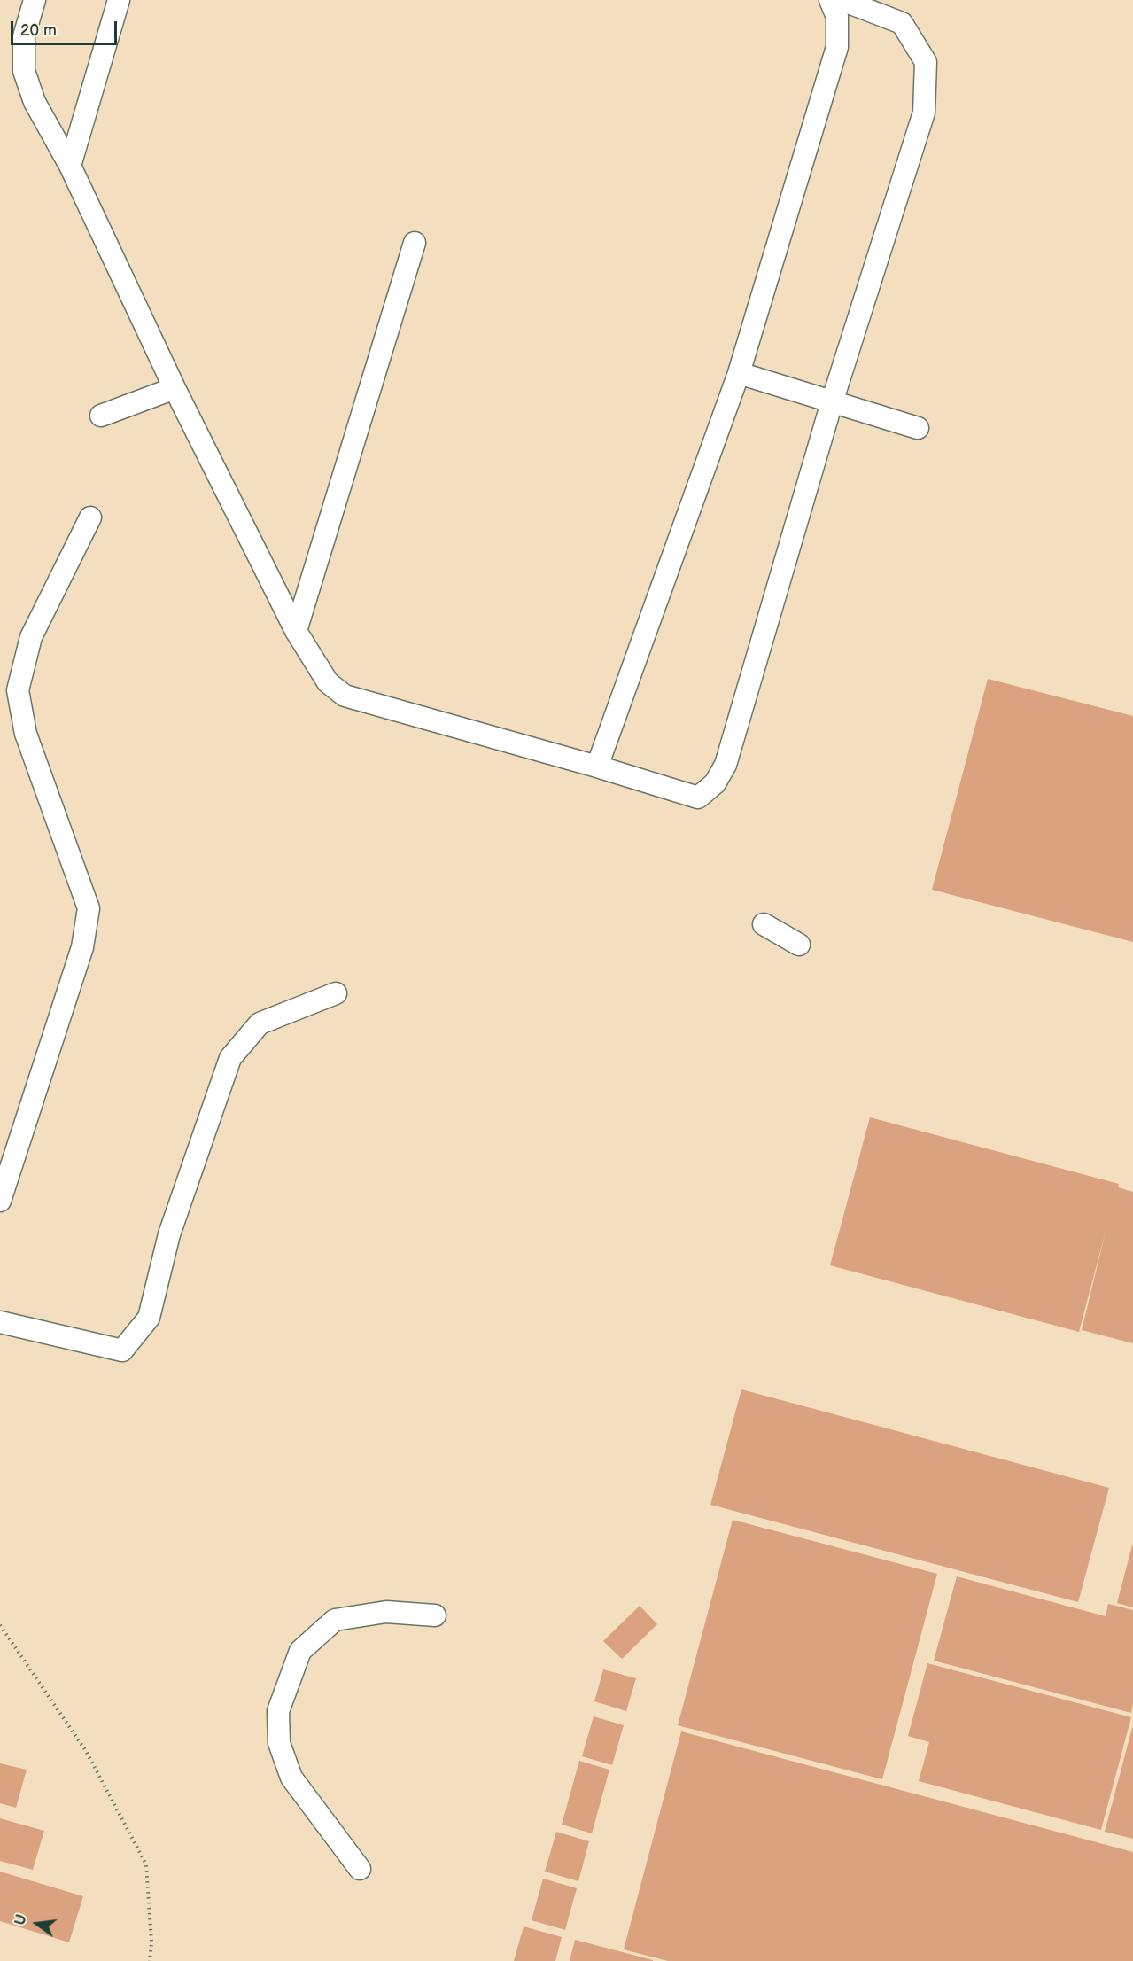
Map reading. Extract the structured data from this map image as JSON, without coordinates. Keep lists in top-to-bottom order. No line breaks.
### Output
{"scale_bar":"20 m","north":"left"}
